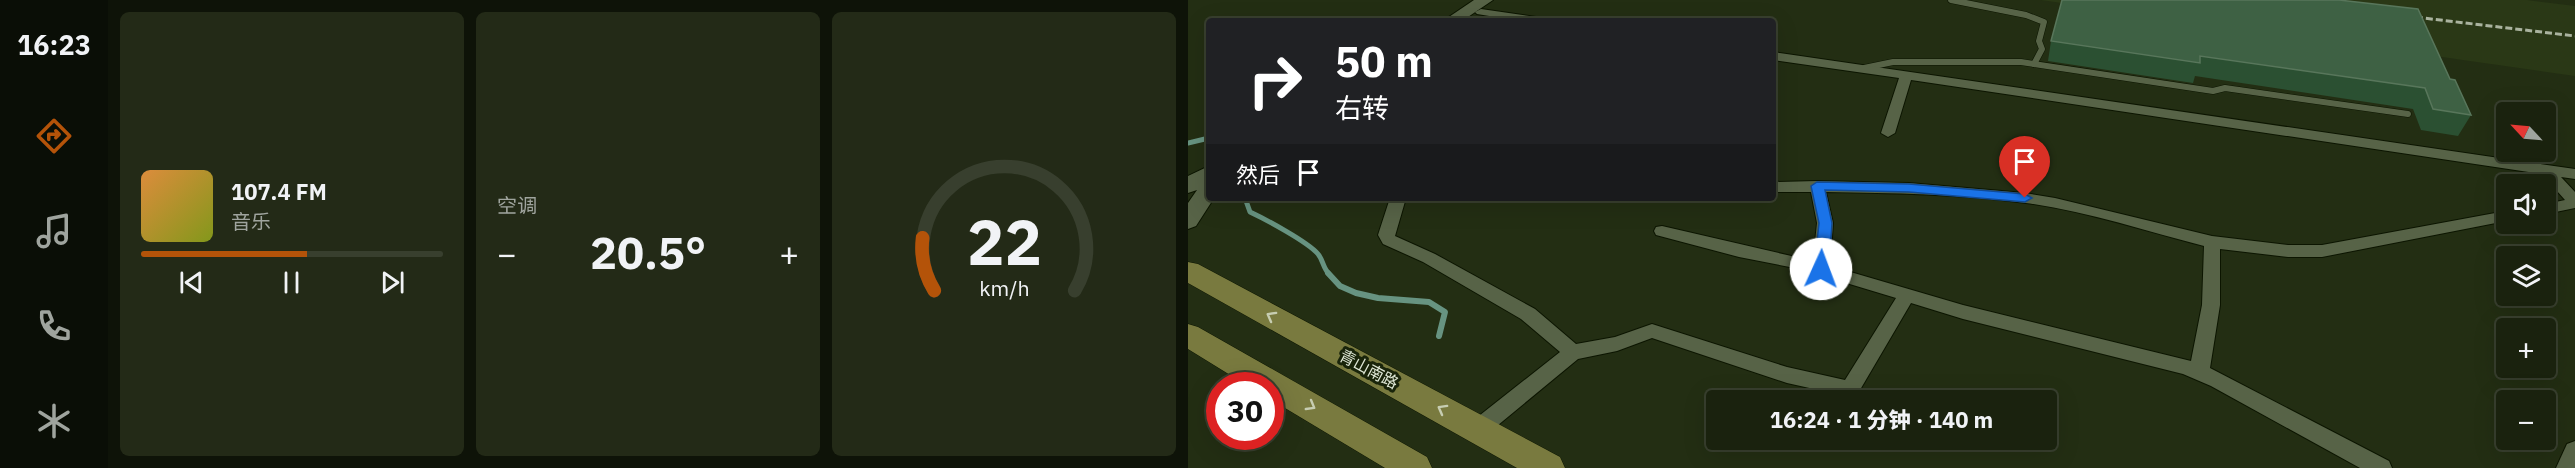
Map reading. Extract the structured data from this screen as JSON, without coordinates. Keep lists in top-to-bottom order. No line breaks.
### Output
{"streets":{"main road":["青山南路"]},"north":"top left","page":{"tabs":"16:23","tile":"空调","turn":["50 m","右转"],"map_buttons":["+","−"],"then":"然后","song":["107.4 FM","音乐"],"heat":["−","20.5°","+"],"limit":"30","trip":"16:24 · 1 分钟 · 140 m","gauge":["22","km/h"]}}
